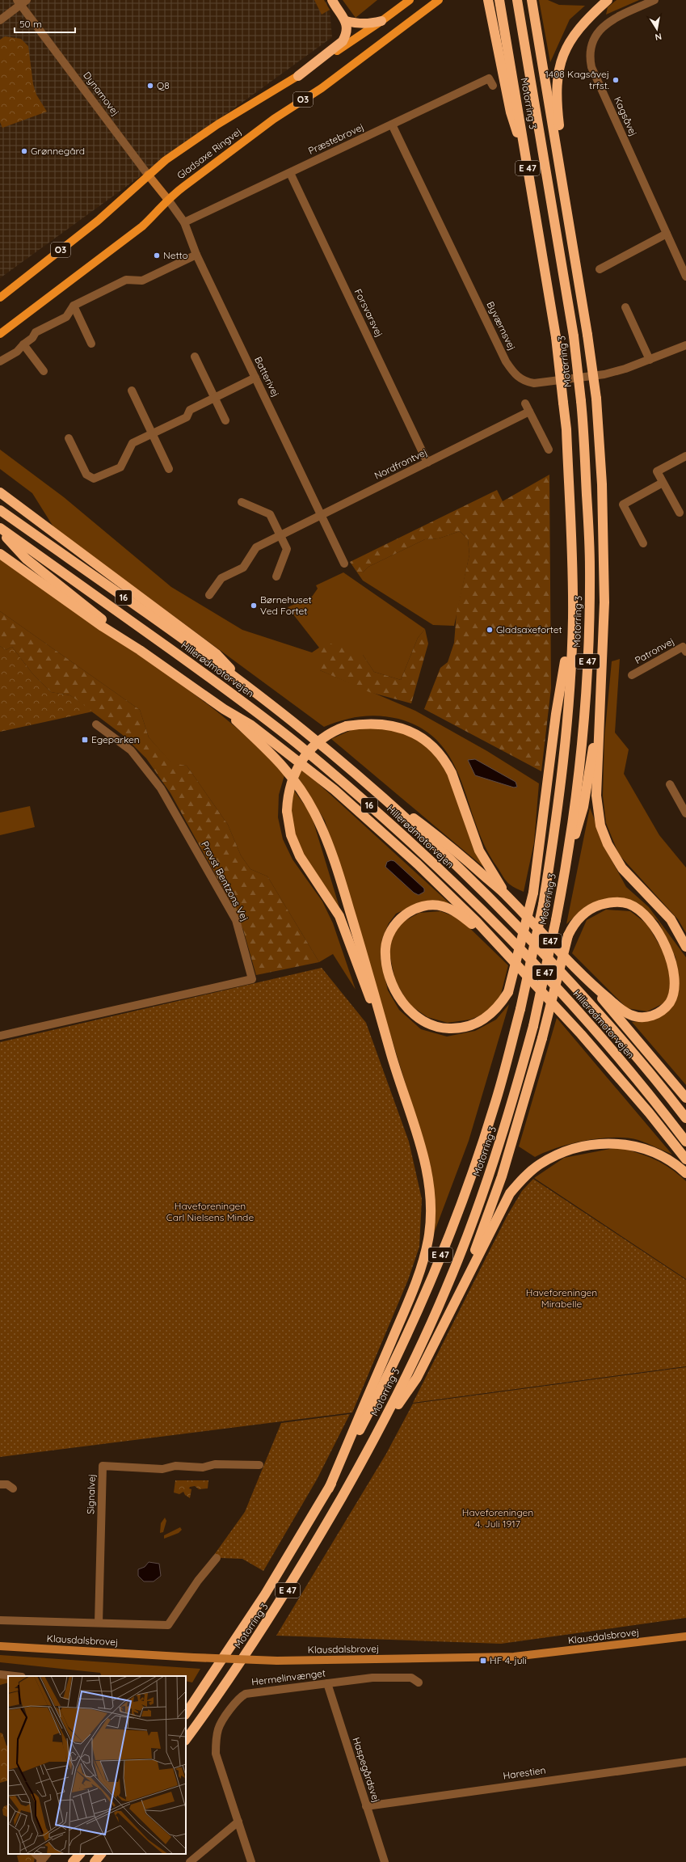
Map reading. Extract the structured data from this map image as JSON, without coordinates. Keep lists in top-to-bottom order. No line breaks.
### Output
{"streets":{"highway":["Motorring 3","E 47","16","Hillerødmotorvejen","E47"],"main road":["O3","Gladsaxe Ringvej"],"street":["Dynamovej","Kagsåvej","Præstebrovej","Forsvarsvej","Byværnsvej","Batterivej","Nordfrontvej","Patronvej","Provst Bentzons Vej","Signalvej","Klausdalsbrovej","Hermelinvænget","Haspegårdsvej","Harestien"]},"crossings":[["Dynamovej","Gladsaxe Ringvej"],["Dynamovej","Batterivej"],["Præstebrovej","Forsvarsvej"],["Præstebrovej","Byværnsvej"],["Præstebrovej","Batterivej"],["Gladsaxe Ringvej","Batterivej"],["Forsvarsvej","Nordfrontvej"],["Batterivej","Nordfrontvej"],["Hermelinvænget","Haspegårdsvej"],["Haspegårdsvej","Harestien"]],"parks":["Haveforeningen Carl Nielsens Minde","Haveforeningen Mirabelle","Haveforeningen 4. Juli 1917"],"places":{"other":["1408 Kagsåvej trfst.","Q8","Grønnegård","Netto","Børnehuset Ved Fortet","Gladsaxefortet"],"transit":["Egeparken","HF 4. juli"]},"scale_bar":"50 m","north":"bottom"}
